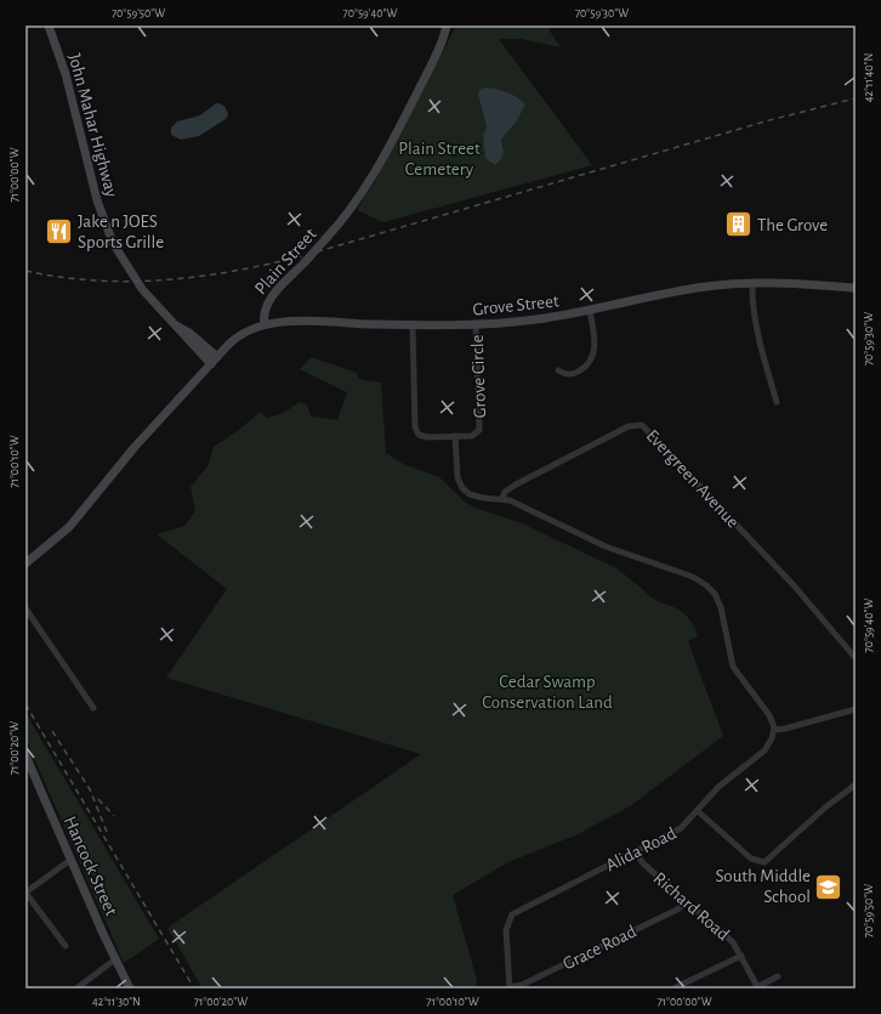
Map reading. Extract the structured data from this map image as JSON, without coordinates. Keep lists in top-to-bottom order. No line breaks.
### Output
{"streets":{"main road":["John Mahar Highway","Plain Street","Grove Street","Hancock Street"],"street":["Grove Circle","Evergreen Avenue","Alida Road","Richard Road","Grace Road"]},"crossings":[["John Mahar Highway","Plain Street"],["Plain Street","Grove Street"],["Grove Street","Grove Circle"],["Alida Road","Richard Road"],["Alida Road","Grace Road"],["Richard Road","Grace Road"]],"parks":["Plain Street Cemetery","Cedar Swamp Conservation Land"],"places":{"building":["The Grove"],"restaurant":["Jake n JOES Sports Grille"],"school or university":["South Middle School"]},"coordinates":["70°59'50\"W","70°59'40\"W","70°59'30\"W","42°11'40\"N","71°00'00\"W","71°00'10\"W","71°00'20\"W","42°11'30\"N"]}
